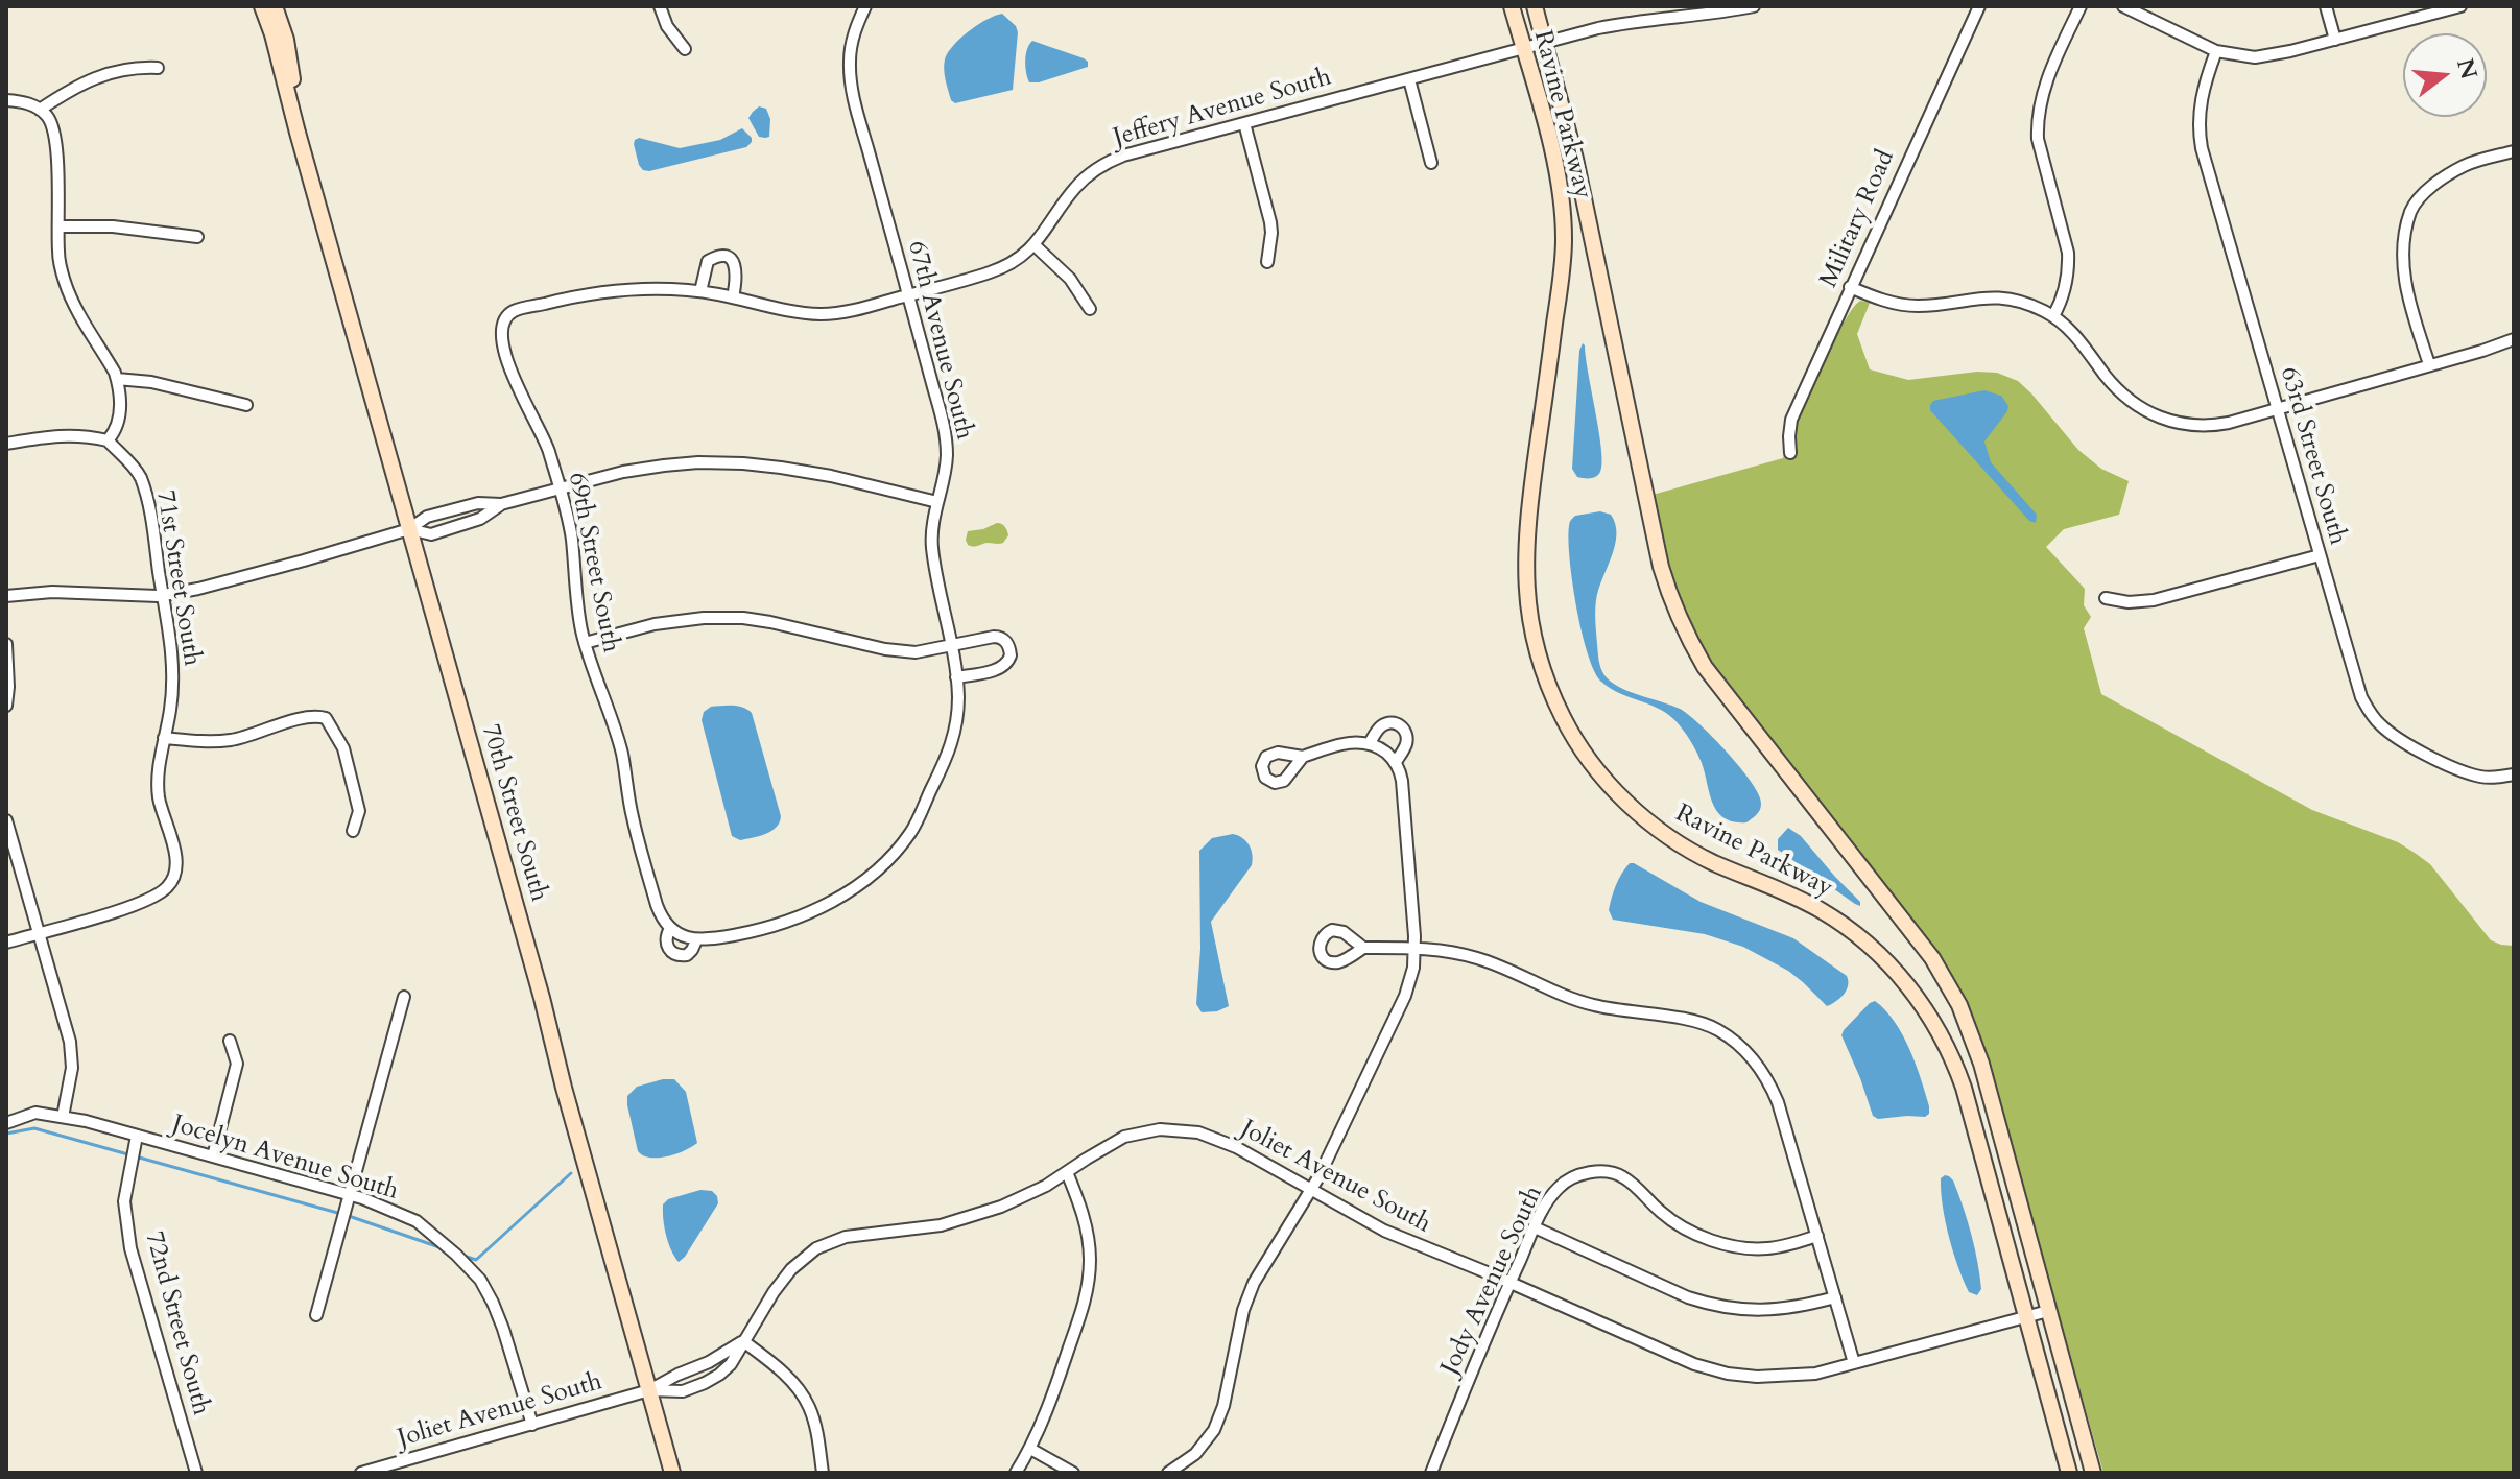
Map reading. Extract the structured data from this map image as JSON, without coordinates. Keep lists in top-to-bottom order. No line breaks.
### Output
{"streets":{"street":["Jeffery Avenue South","Ravine Parkway","Military Road","67th Avenue South","63rd Street South","69th Street South","71st Street South","70th Street South","Jocelyn Avenue South","Joliet Avenue South","Jody Avenue South","72nd Street South"]},"crossings":[["Jeffery Avenue South","Ravine Parkway"],["Jeffery Avenue South","67th Avenue South"],["Jeffery Avenue South","69th Street South"],["Ravine Parkway","Joliet Avenue South"],["67th Avenue South","69th Street South"],["70th Street South","Joliet Avenue South"],["Jocelyn Avenue South","Joliet Avenue South"],["Jocelyn Avenue South","72nd Street South"],["Joliet Avenue South","Jody Avenue South"]],"north":"right"}
